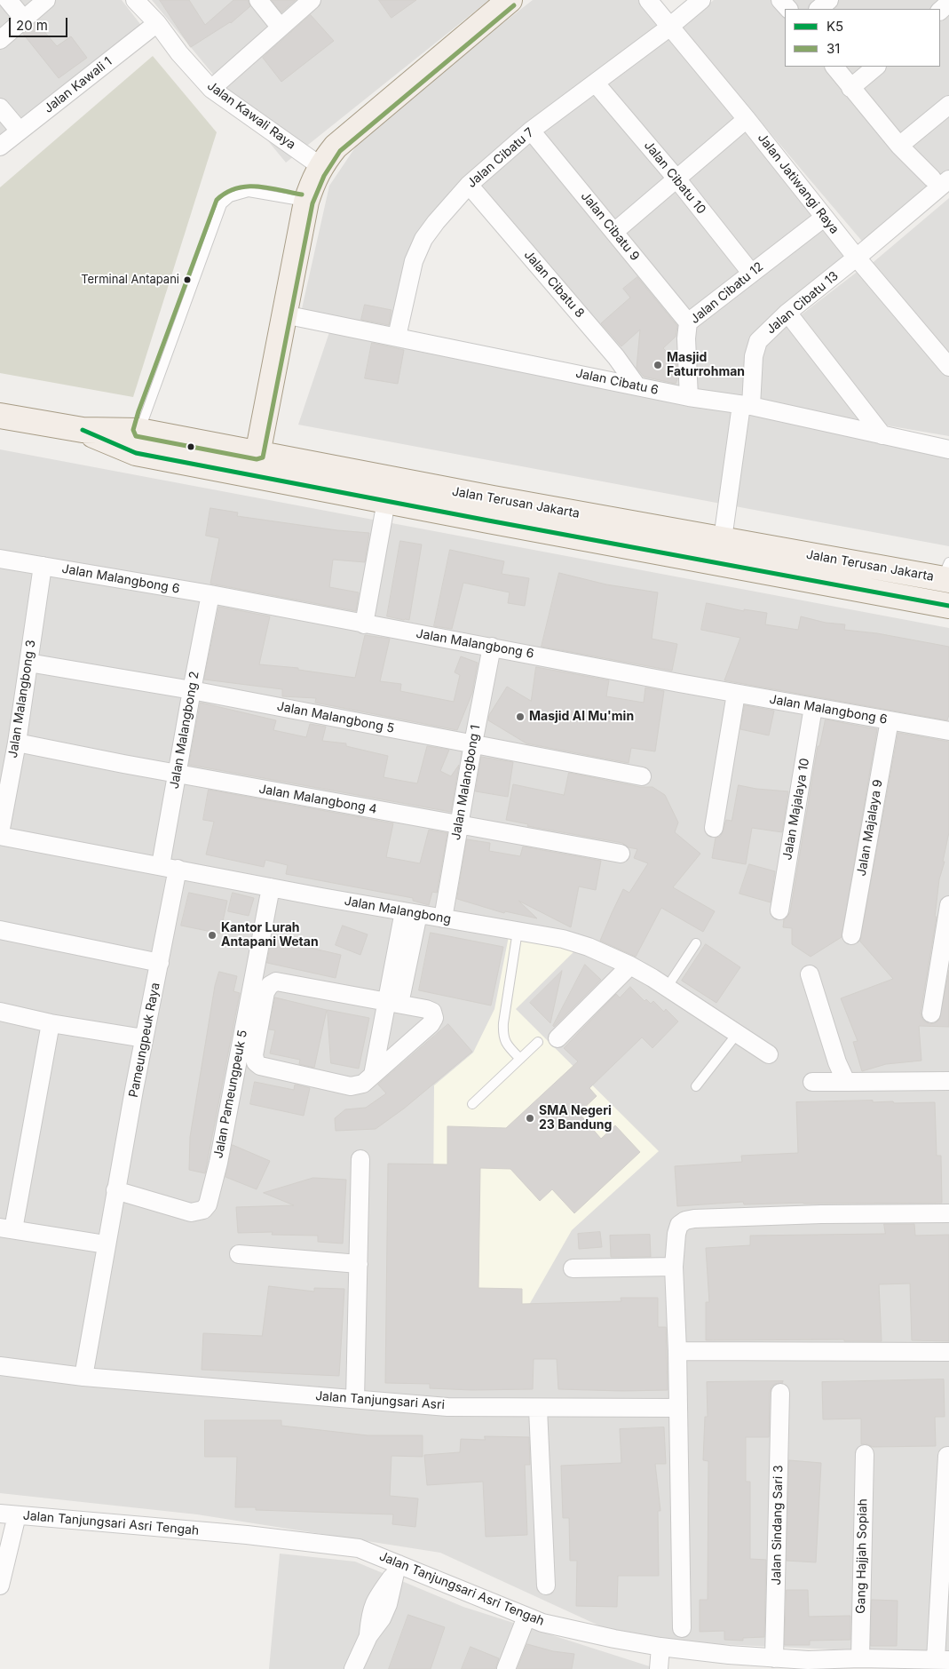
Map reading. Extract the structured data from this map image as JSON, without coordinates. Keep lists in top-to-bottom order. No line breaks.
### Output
{"streets":{"main road":["Jalan Terusan Jakarta"],"street":["Jalan Kawali 1","Jalan Kawali Raya","Jalan Cibatu 7","Jalan Cibatu 10","Jalan Jatiwangi Raya","Jalan Cibatu 9","Jalan Cibatu 8","Jalan Cibatu 12","Jalan Cibatu 13","Jalan Cibatu 6","Jalan Malangbong 6","Jalan Malangbong 3","Jalan Malangbong 5","Jalan Malangbong 2","Jalan Malangbong 1","Jalan Malangbong 4","Jalan Majalaya 10","Jalan Majalaya 9","Jalan Malangbong","Pameungpeuk Raya","Jalan Pameungpeuk 5","Jalan Tanjungsari Asri","Jalan Tanjungsari Asri Tengah","Jalan Sindang Sari 3","Gang Hajjah Sopiah"]},"crossings":[["Jalan Kawali 1","Jalan Kawali Raya"],["Jalan Cibatu 7","Jalan Cibatu 10"],["Jalan Cibatu 7","Jalan Jatiwangi Raya"],["Jalan Cibatu 7","Jalan Cibatu 9"],["Jalan Cibatu 7","Jalan Cibatu 8"],["Jalan Cibatu 7","Jalan Cibatu 6"],["Jalan Cibatu 10","Jalan Cibatu 12"],["Jalan Jatiwangi Raya","Jalan Cibatu 12"],["Jalan Jatiwangi Raya","Jalan Cibatu 13"],["Jalan Cibatu 9","Jalan Cibatu 12"],["Jalan Cibatu 8","Jalan Cibatu 6"],["Jalan Cibatu 12","Jalan Cibatu 6"],["Jalan Cibatu 13","Jalan Cibatu 6"],["Jalan Cibatu 13","Jalan Terusan Jakarta"],["Jalan Malangbong 6","Jalan Malangbong 3"],["Jalan Malangbong 6","Jalan Malangbong 2"],["Jalan Malangbong 6","Jalan Malangbong 1"],["Jalan Malangbong 6","Jalan Majalaya 10"],["Jalan Malangbong 6","Jalan Majalaya 9"],["Jalan Malangbong 3","Jalan Malangbong 5"],["Jalan Malangbong 3","Jalan Malangbong 4"],["Jalan Malangbong 3","Jalan Malangbong"],["Jalan Malangbong 5","Jalan Malangbong 2"],["Jalan Malangbong 5","Jalan Malangbong 1"],["Jalan Malangbong 2","Jalan Malangbong 4"],["Jalan Malangbong 2","Jalan Malangbong"],["Jalan Malangbong 1","Jalan Malangbong 4"],["Jalan Malangbong 1","Jalan Malangbong"],["Jalan Malangbong","Pameungpeuk Raya"],["Jalan Malangbong","Jalan Pameungpeuk 5"],["Pameungpeuk Raya","Jalan Pameungpeuk 5"],["Jalan Tanjungsari Asri Tengah","Jalan Sindang Sari 3"],["Jalan Tanjungsari Asri Tengah","Gang Hajjah Sopiah"]],"places":["Terminal Antapani","Masjid Faturrohman","Masjid Al Mu'min","Kantor Lurah Antapani Wetan","SMA Negeri 23 Bandung"],"lines":["transit line 31","transit line K5"],"legend":["K5","31"],"scale_bar":"20 m"}
